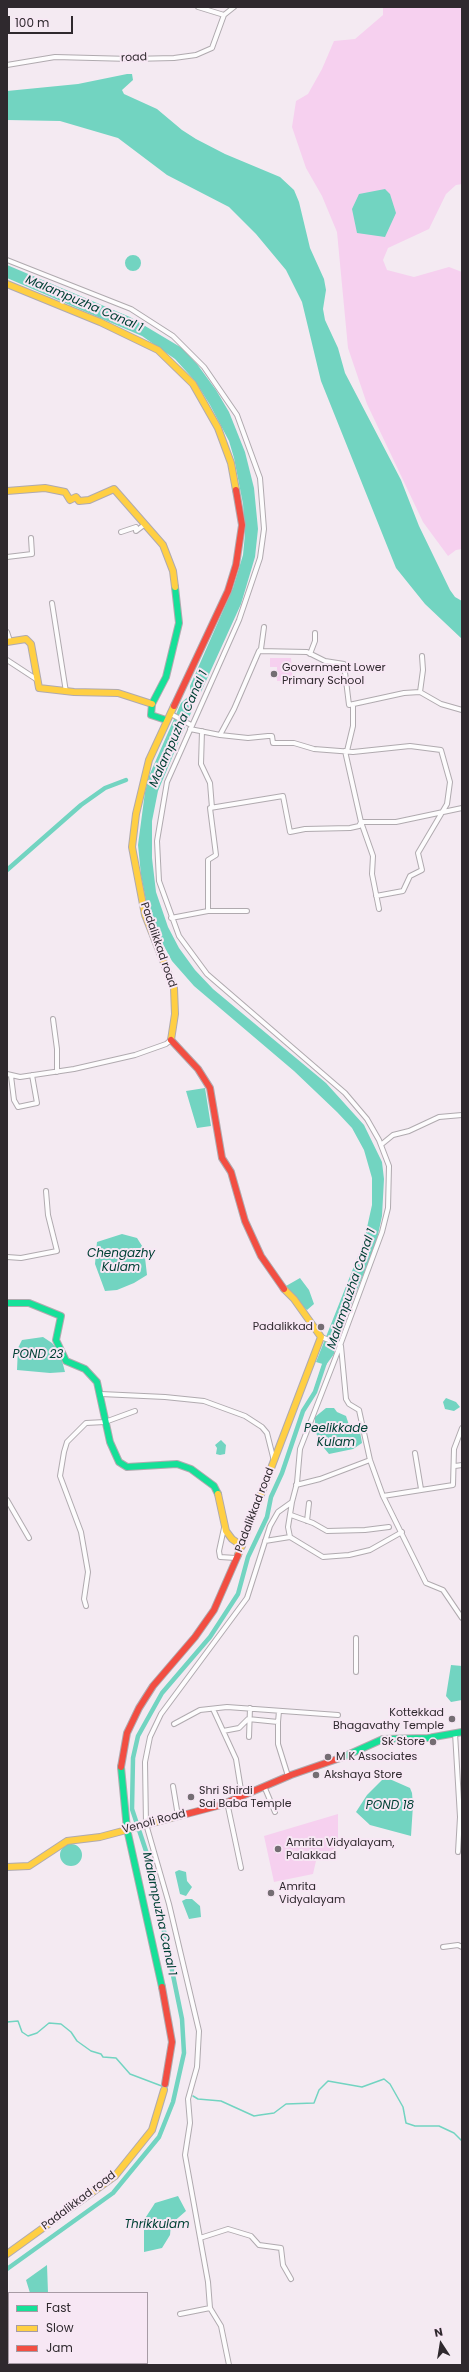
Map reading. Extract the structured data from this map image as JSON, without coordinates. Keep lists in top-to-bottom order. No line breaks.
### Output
{"streets":{"street":["road","Padalikkad road","Venoli Road"]},"crossings":[["Padalikkad road","Venoli Road"]],"water":["Malampuzha Canal 1","Chengazhy Kulam","POND 23","Peelikkade Kulam","POND 18","Thrikkulam"],"places":["Government Lower Primary School","Padalikkad","Kottekkad Bhagavathy Temple","Sk Store","M K Associates","Akshaya Store","Shri Shirdi Sai Baba Temple","Amrita Vidyalayam, Palakkad","Amrita Vidyalayam"],"legend":["Fast","Slow","Jam"],"scale_bar":"100 m","north":"top"}
